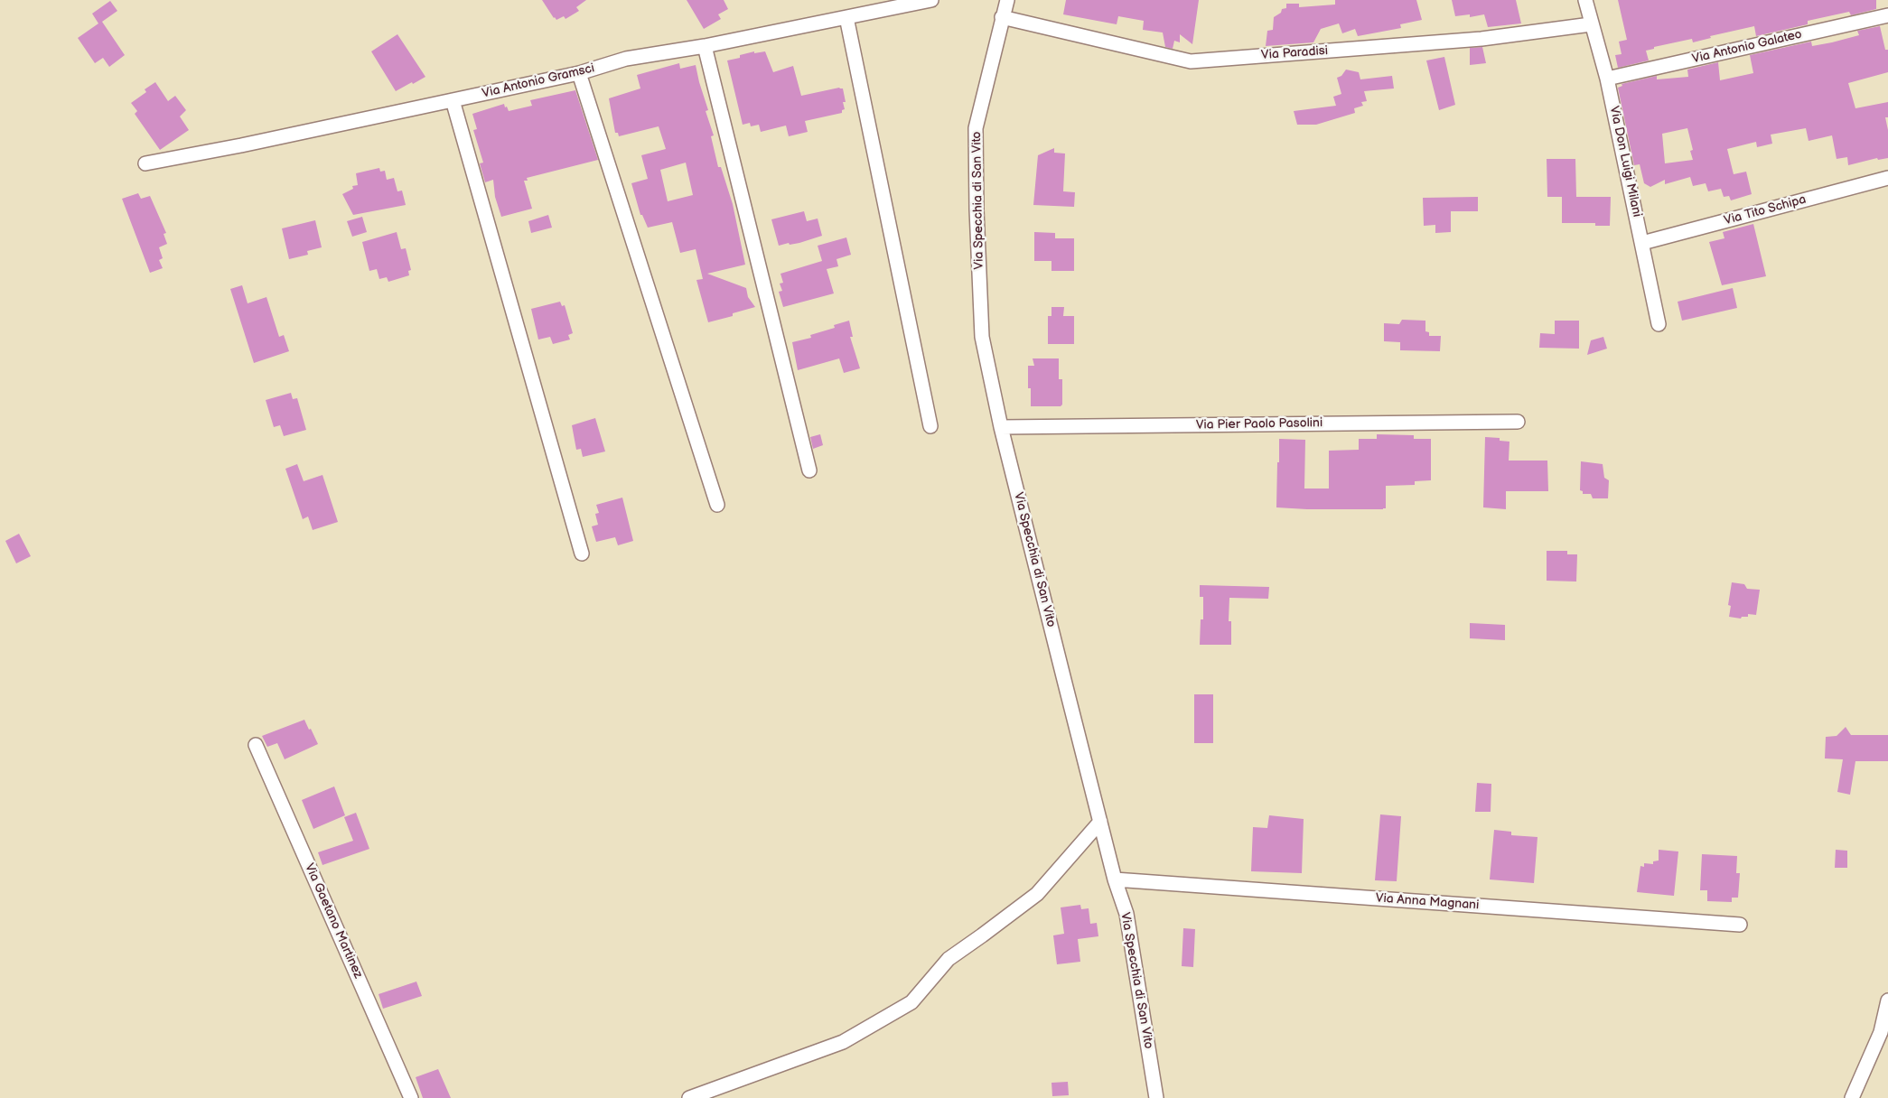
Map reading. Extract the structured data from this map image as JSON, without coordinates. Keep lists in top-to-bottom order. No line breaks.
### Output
{"streets":{"street":["Via Antonio Galateo","Via Paradisi","Via Antonio Gramsci","Via Don Luigi Milani","Via Specchia di San Vito","Via Tito Schipa","Via Pier Paolo Pasolini","Via Anna Magnani","Via Gaetano Martinez"]},"crossings":[["Via Antonio Galateo","Via Don Luigi Milani"],["Via Paradisi","Via Don Luigi Milani"],["Via Paradisi","Via Specchia di San Vito"],["Via Don Luigi Milani","Via Tito Schipa"],["Via Specchia di San Vito","Via Pier Paolo Pasolini"],["Via Specchia di San Vito","Via Anna Magnani"]]}
